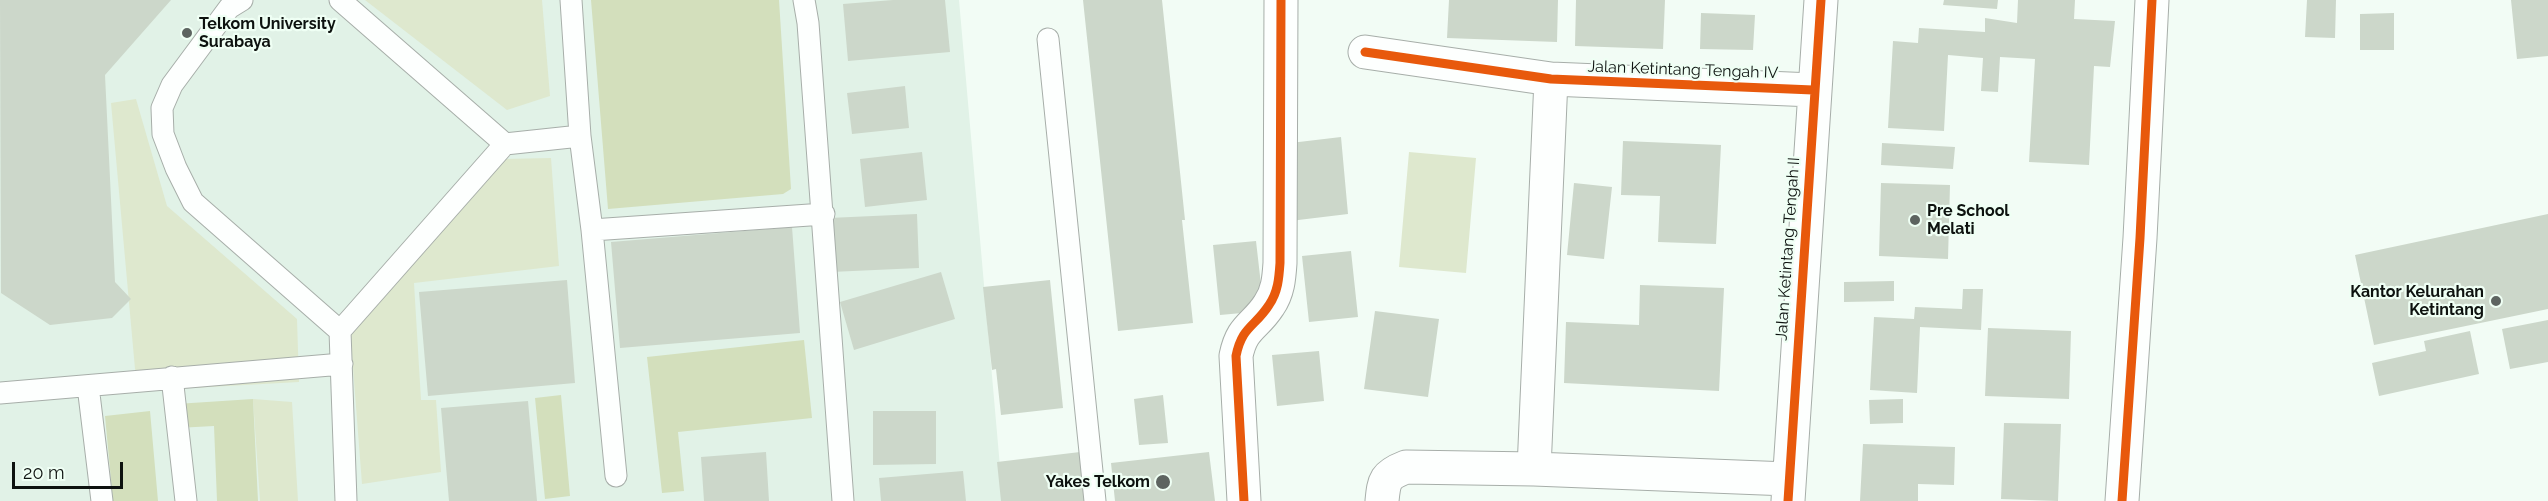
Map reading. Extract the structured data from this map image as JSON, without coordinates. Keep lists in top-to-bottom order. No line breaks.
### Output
{"streets":{"street":["Jalan Ketintang Tengah IV","Jalan Ketintang Tengah II"]},"crossings":[["Jalan Ketintang Tengah IV","Jalan Ketintang Tengah II"]],"places":["Telkom University Surabaya","Pre School Melati","Kantor Kelurahan Ketintang","Yakes Telkom"],"scale_bar":"20 m"}
